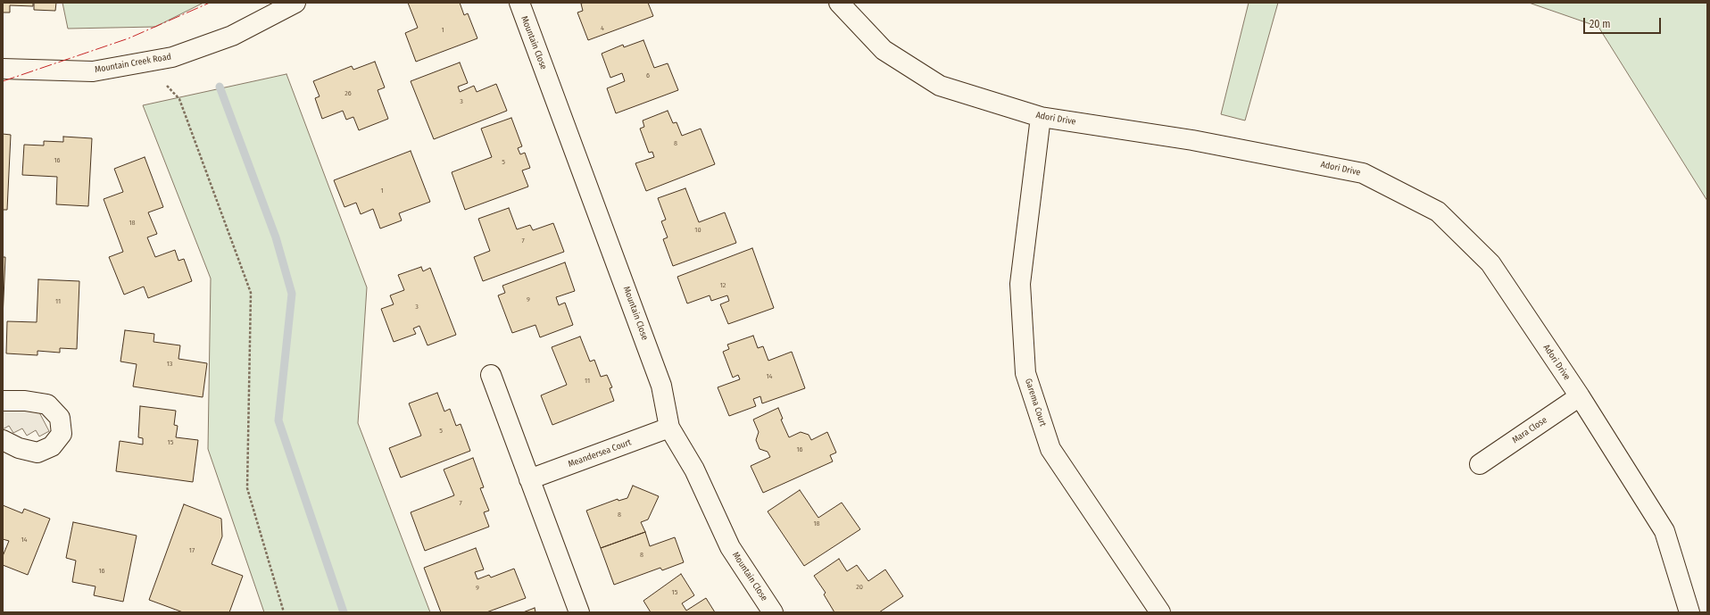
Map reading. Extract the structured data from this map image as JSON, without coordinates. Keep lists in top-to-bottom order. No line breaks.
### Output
{"streets":{"street":["Mountain Close","Mountain Creek Road","Adori Drive","Garema Court","Mara Close","Meandersea Court"]},"crossings":[["Mountain Close","Meandersea Court"],["Adori Drive","Garema Court"],["Adori Drive","Mara Close"]],"house_numbers":["4","1","6","26","3","8","16","5","1","18","10","7","12","9","11","3","13","14","11","5","15","16","7","8","18","14","17","8","16","20","9","15"],"scale_bar":"20 m"}
